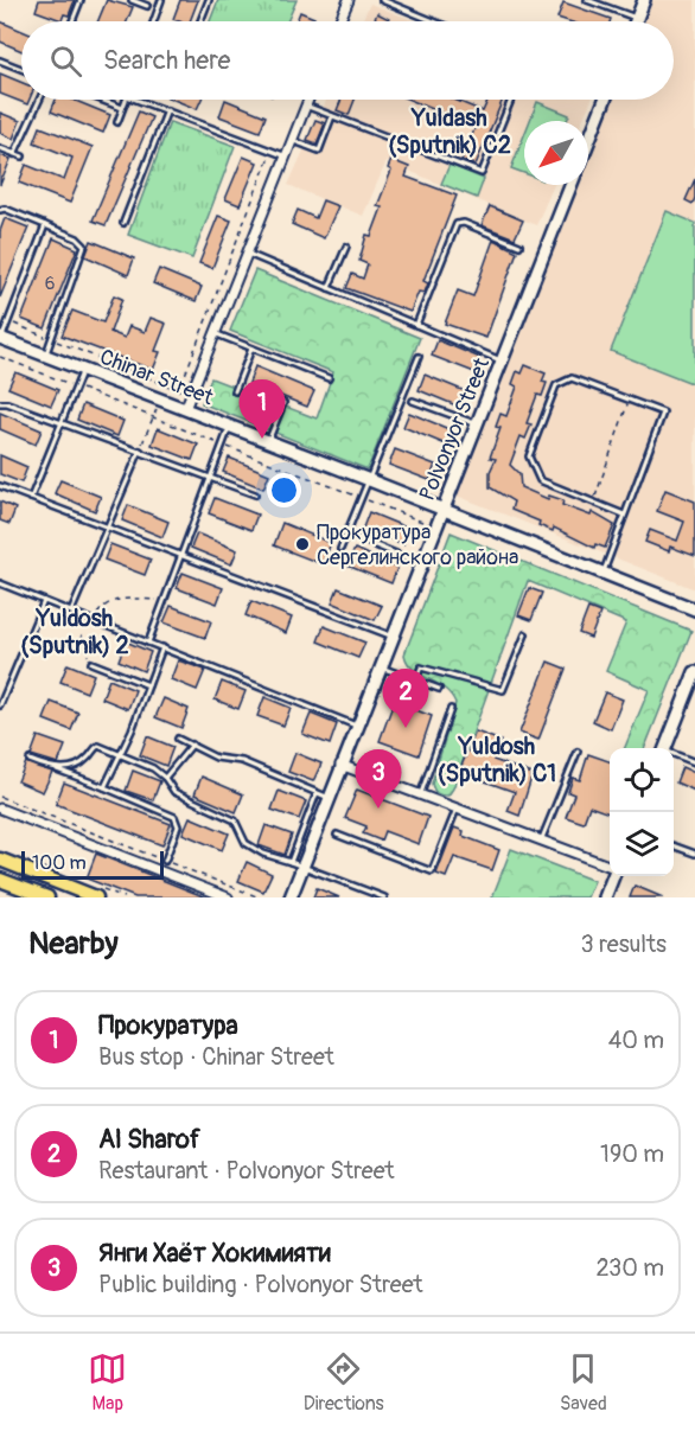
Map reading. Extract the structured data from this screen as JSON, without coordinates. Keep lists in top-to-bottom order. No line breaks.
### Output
{"streets":{"street":["Chinar Street","Polvonyor Street"]},"crossings":[["Chinar Street","Polvonyor Street"]],"districts":["Yuldash (Sputnik) C2","Yuldosh (Sputnik) 2","Yuldosh (Sputnik) C1"],"places":["Прокуратура Сергелинского района"],"house_numbers":["6"],"scale_bar":"100 m","north":"bottom left","page":{"search":"Search here","pins":["1","2","3"],"scale":"100 m","heading":["Nearby","3 results"],"list":[{"mark":"1","name":"Прокуратура","note":"Bus stop · Chinar Street","value":"40 m"},{"mark":"2","name":"Al Sharof","note":"Restaurant · Polvonyor Street","value":"190 m"},{"mark":"3","name":"Янги Хаёт Хокимияти","note":"Public building · Polvonyor Street","value":"230 m"}],"nav":["Map","Directions","Saved"]}}
